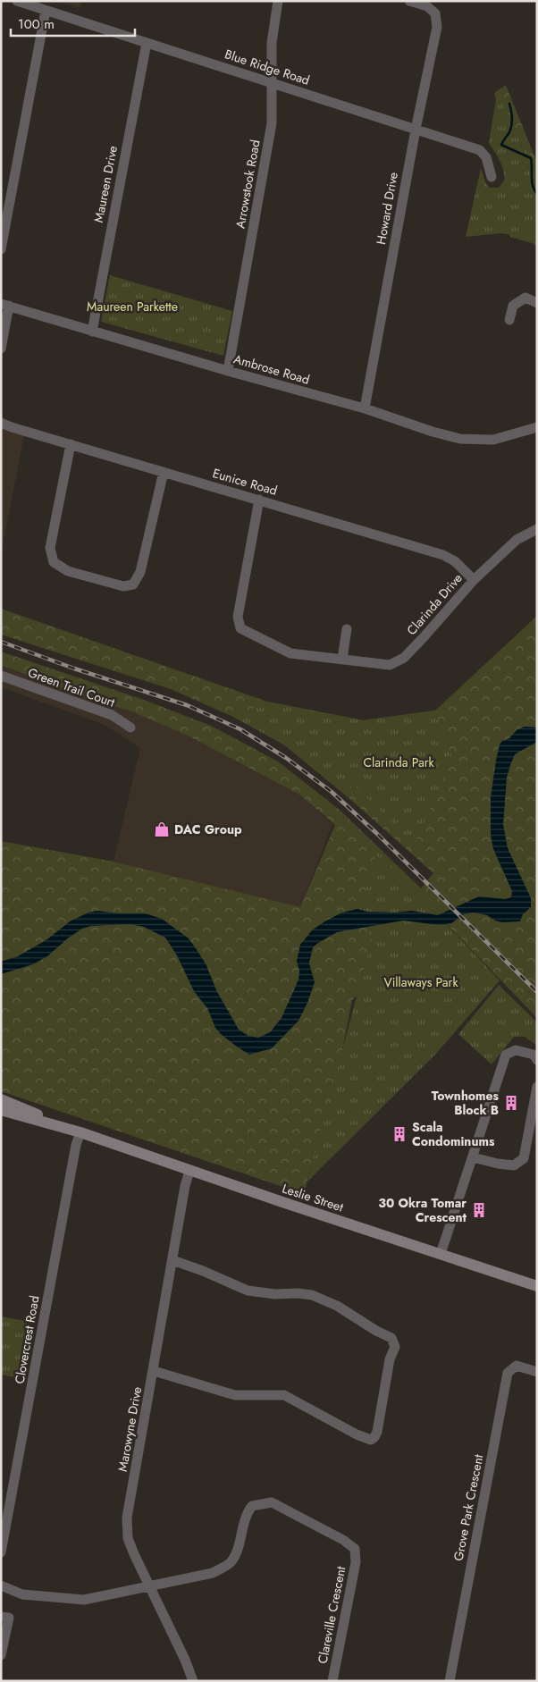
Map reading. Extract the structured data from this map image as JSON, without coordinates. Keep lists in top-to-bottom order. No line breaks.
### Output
{"streets":{"main road":["Leslie Street"],"street":["Blue Ridge Road","Maureen Drive","Arrowstook Road","Howard Drive","Ambrose Road","Eunice Road","Clarinda Drive","Green Trail Court","Clovercrest Road","Marowyne Drive","Grove Park Crescent","Clareville Crescent"]},"crossings":[["Blue Ridge Road","Maureen Drive"],["Blue Ridge Road","Arrowstook Road"],["Blue Ridge Road","Howard Drive"],["Maureen Drive","Ambrose Road"],["Arrowstook Road","Ambrose Road"],["Howard Drive","Ambrose Road"],["Eunice Road","Clarinda Drive"],["Leslie Street","Clovercrest Road"],["Leslie Street","Marowyne Drive"],["Marowyne Drive","Clareville Crescent"]],"parks":["Maureen Parkette","Clarinda Park","Villaways Park"],"places":{"shop":["DAC Group"],"building":["Townhomes Block B","Scala Condominums","30 Okra Tomar Crescent"]},"scale_bar":"100 m"}
